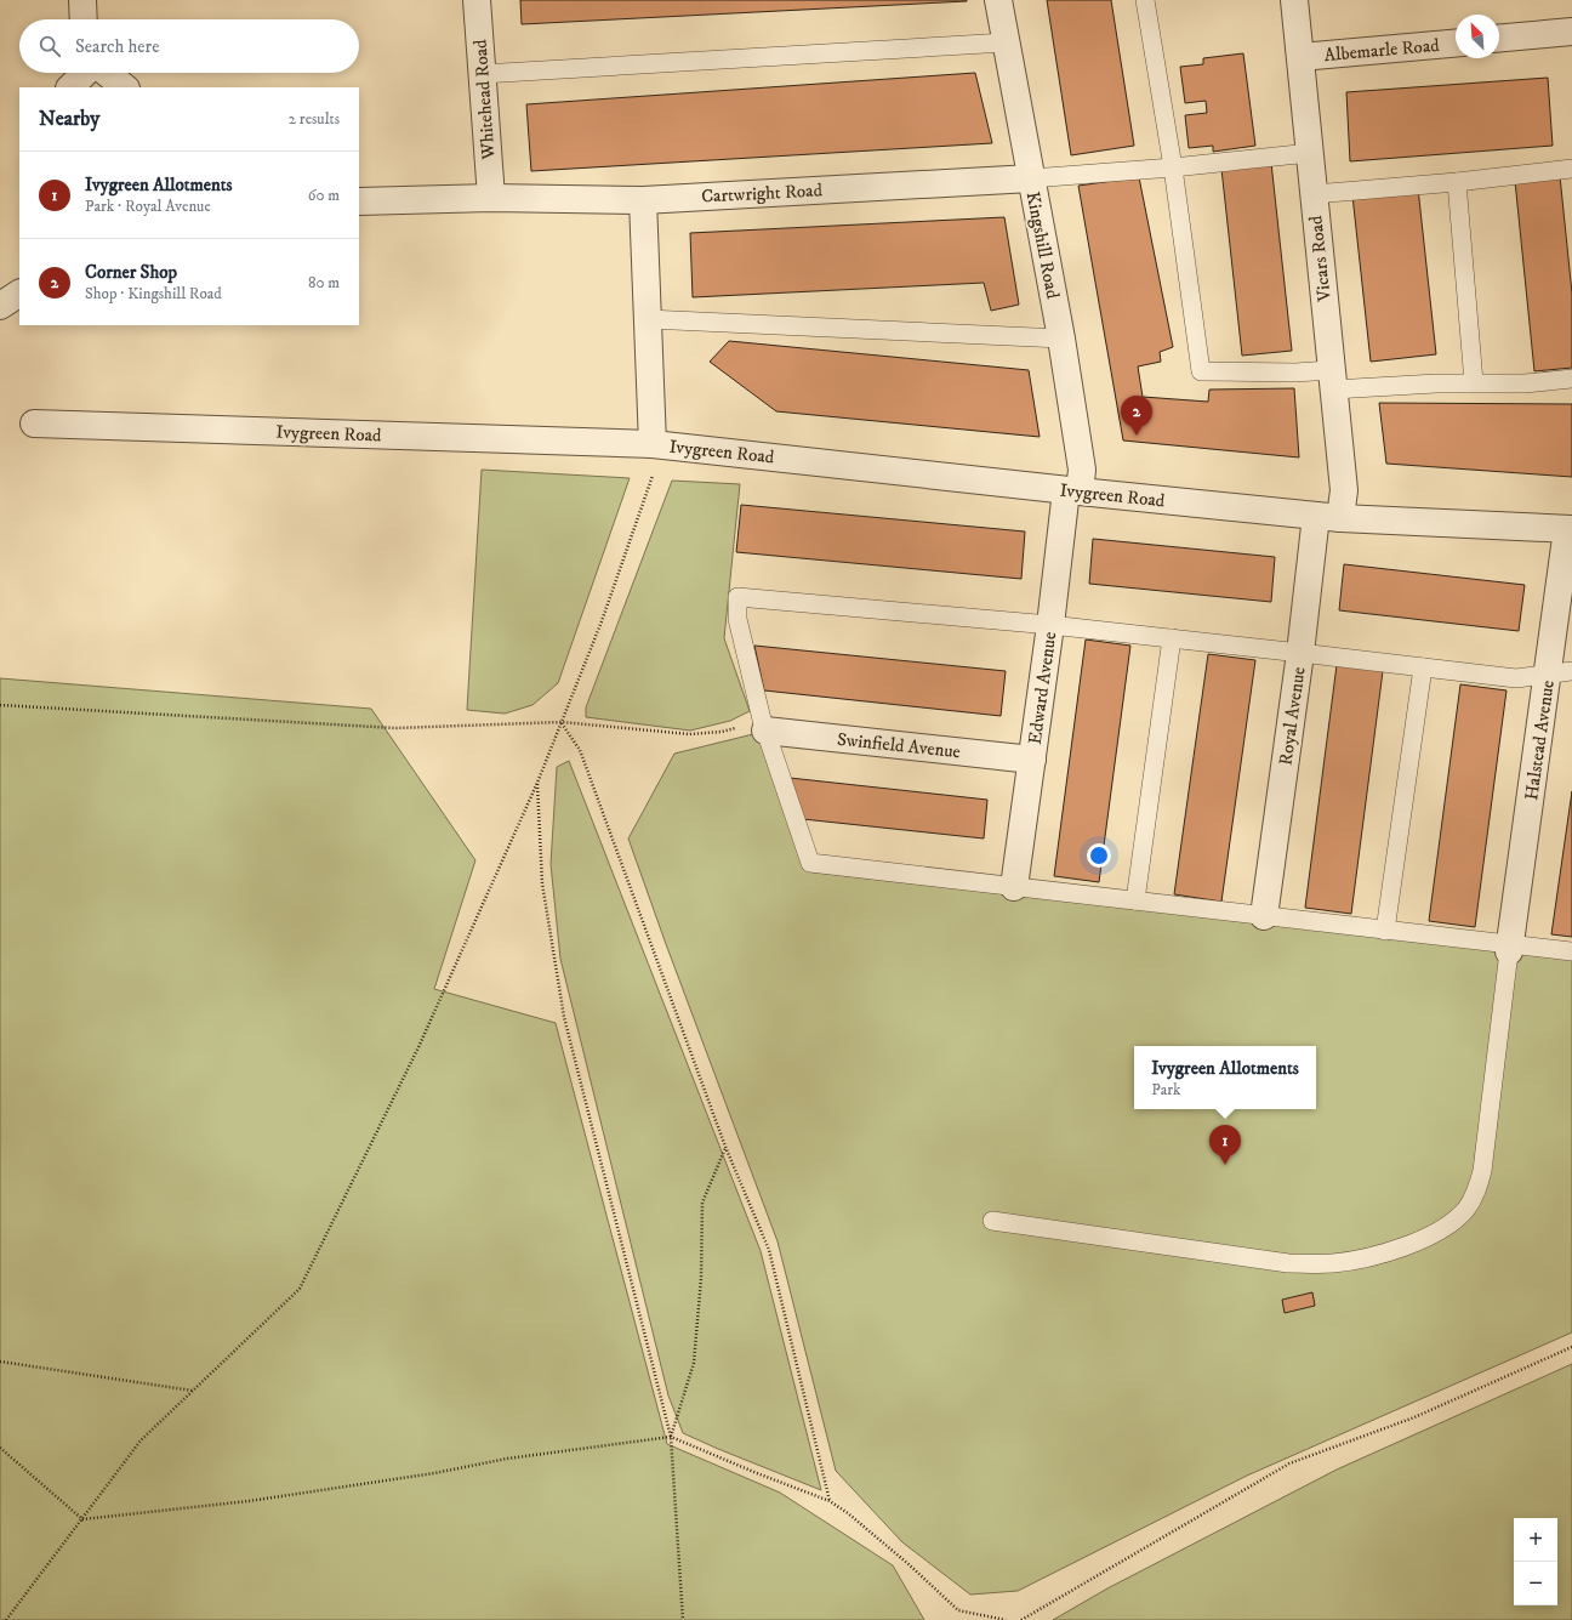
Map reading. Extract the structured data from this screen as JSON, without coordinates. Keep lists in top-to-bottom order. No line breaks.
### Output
{"streets":{"street":["Albemarle Road","Whitehead Road","Cartwright Road","Kingshill Road","Vicars Road","Ivygreen Road","Edward Avenue","Royal Avenue","Halstead Avenue","Swinfield Avenue"]},"crossings":[["Albemarle Road","Vicars Road"],["Whitehead Road","Cartwright Road"],["Cartwright Road","Kingshill Road"],["Cartwright Road","Ivygreen Road"],["Kingshill Road","Ivygreen Road"],["Kingshill Road","Edward Avenue"],["Vicars Road","Ivygreen Road"],["Vicars Road","Royal Avenue"],["Ivygreen Road","Edward Avenue"],["Ivygreen Road","Royal Avenue"],["Ivygreen Road","Halstead Avenue"],["Edward Avenue","Swinfield Avenue"]],"north":"top left","page":{"search":"Search here","heading":["Nearby","2 results"],"list":[{"mark":"1","name":"Ivygreen Allotments","note":"Park · Royal Avenue","value":"60 m"},{"mark":"2","name":"Corner Shop","note":"Shop · Kingshill Road","value":"80 m"}],"pins":["2","1"],"popup":["Ivygreen Allotments","Park"],"map_buttons":["+","−"]}}
